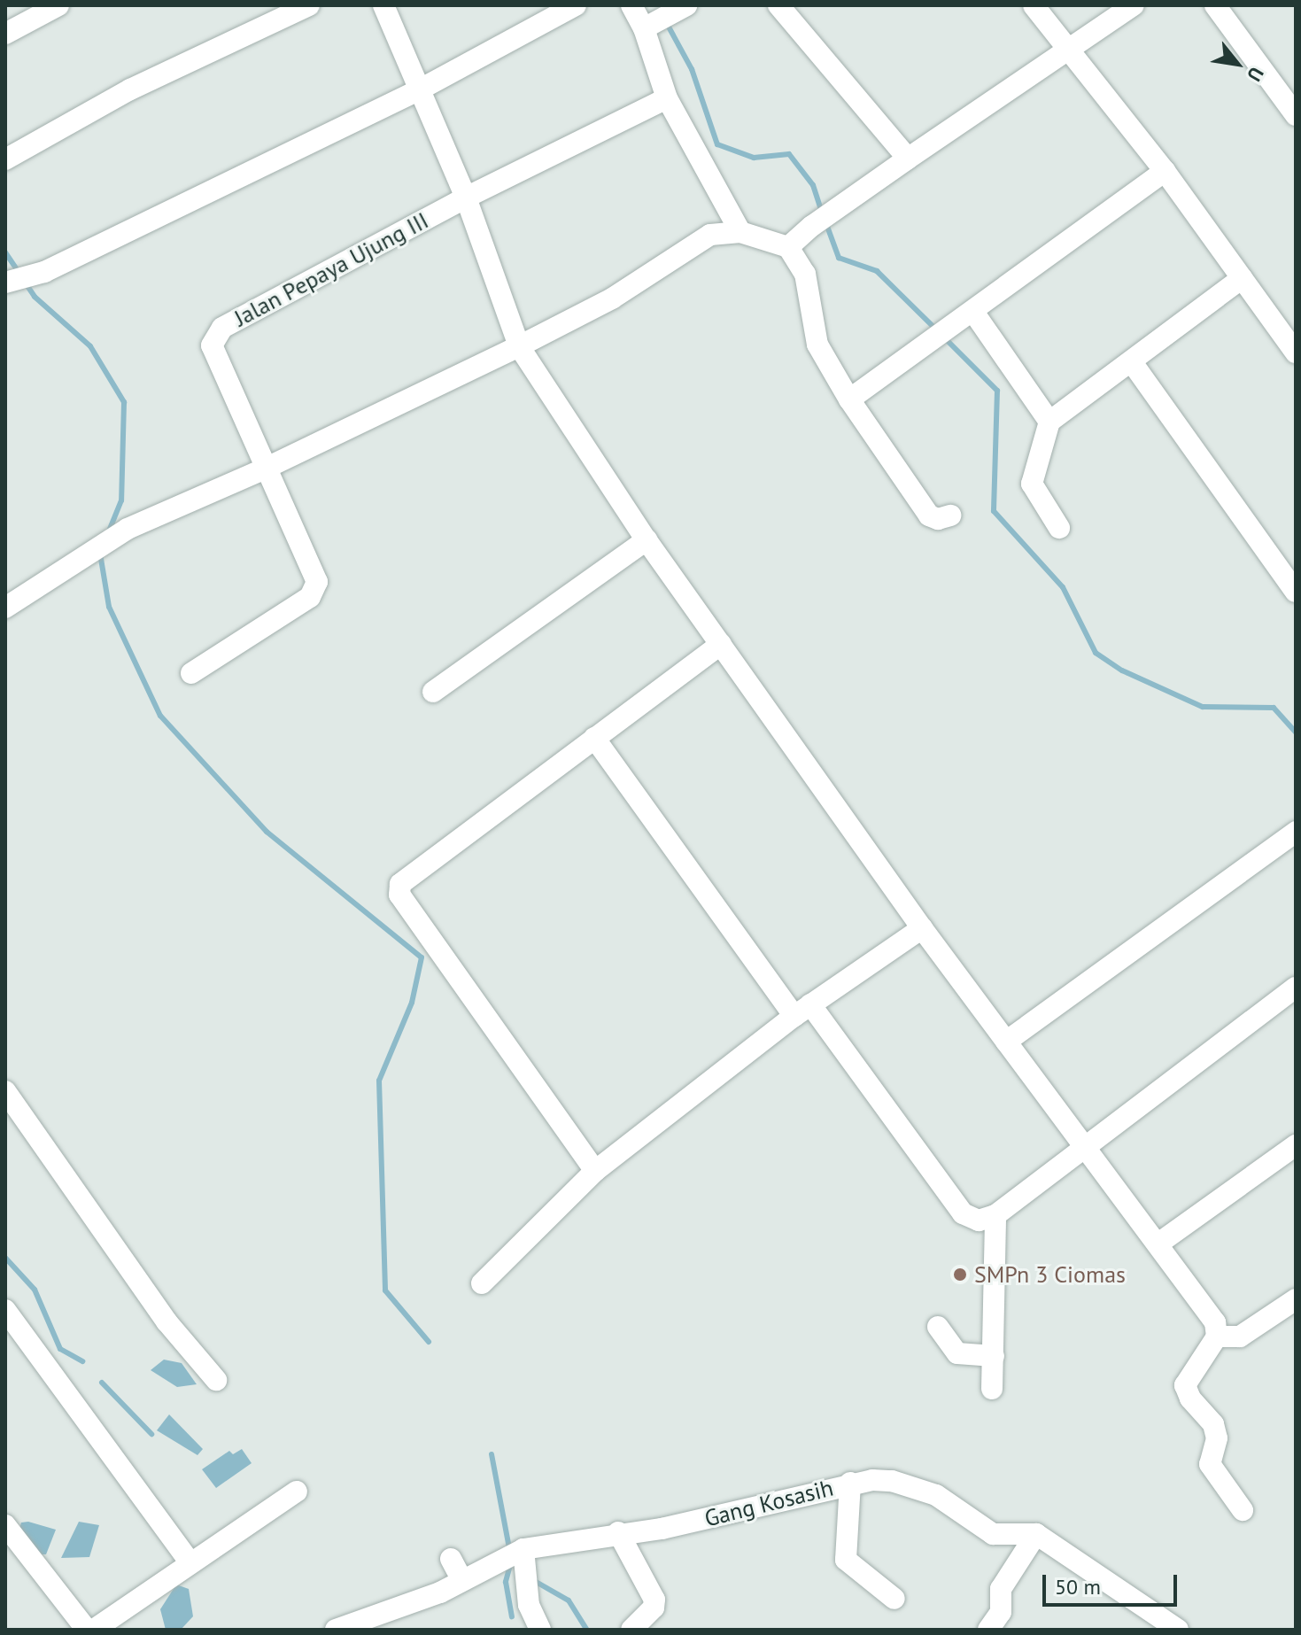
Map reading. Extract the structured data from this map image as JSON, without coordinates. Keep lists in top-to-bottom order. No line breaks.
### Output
{"streets":{"street":["Jalan Pepaya Ujung III","Gang Kosasih"]},"places":["SMPn 3 Ciomas"],"scale_bar":"50 m","north":"bottom right"}
